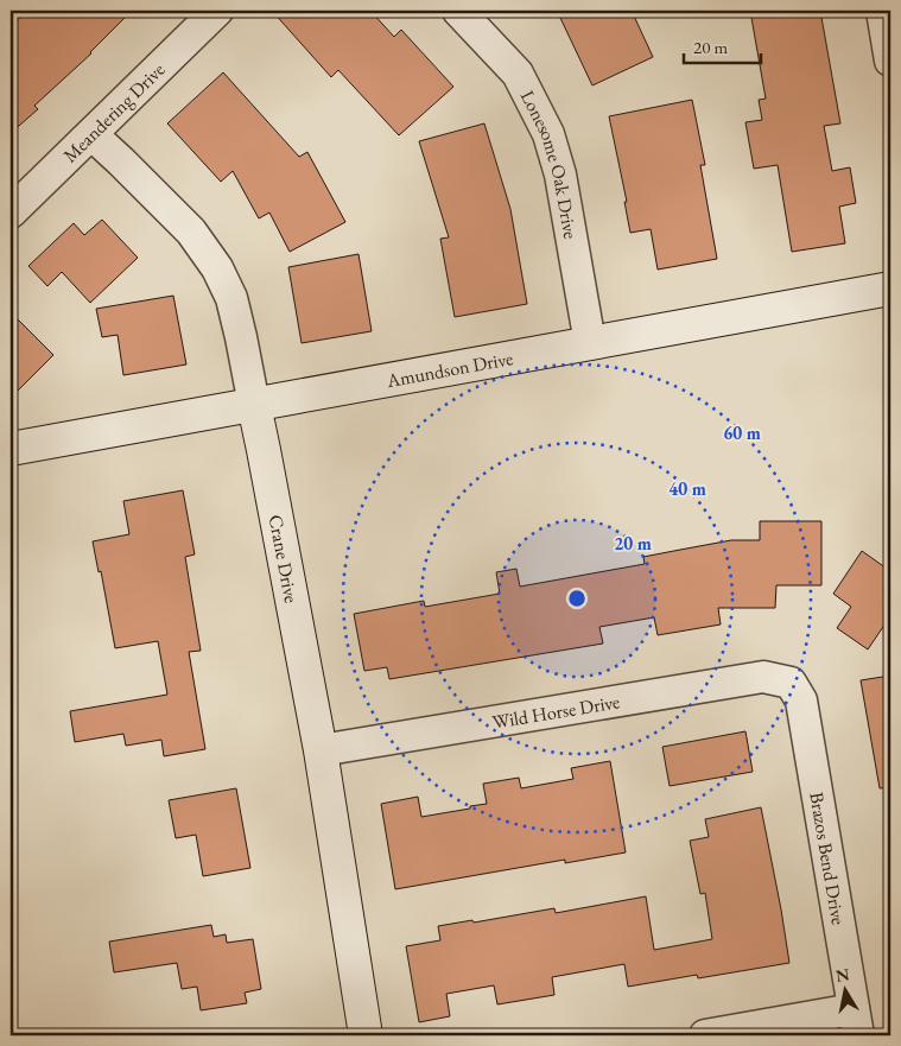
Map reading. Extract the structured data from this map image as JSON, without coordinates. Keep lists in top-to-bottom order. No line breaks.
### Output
{"streets":{"street":["Meandering Drive","Lonesome Oak Drive","Amundson Drive","Crane Drive","Wild Horse Drive","Brazos Bend Drive"]},"crossings":[["Meandering Drive","Crane Drive"],["Lonesome Oak Drive","Amundson Drive"],["Amundson Drive","Crane Drive"],["Crane Drive","Wild Horse Drive"],["Wild Horse Drive","Brazos Bend Drive"]],"scale_bar":"20 m","north":"top","rings":["60 m","40 m","20 m"]}
